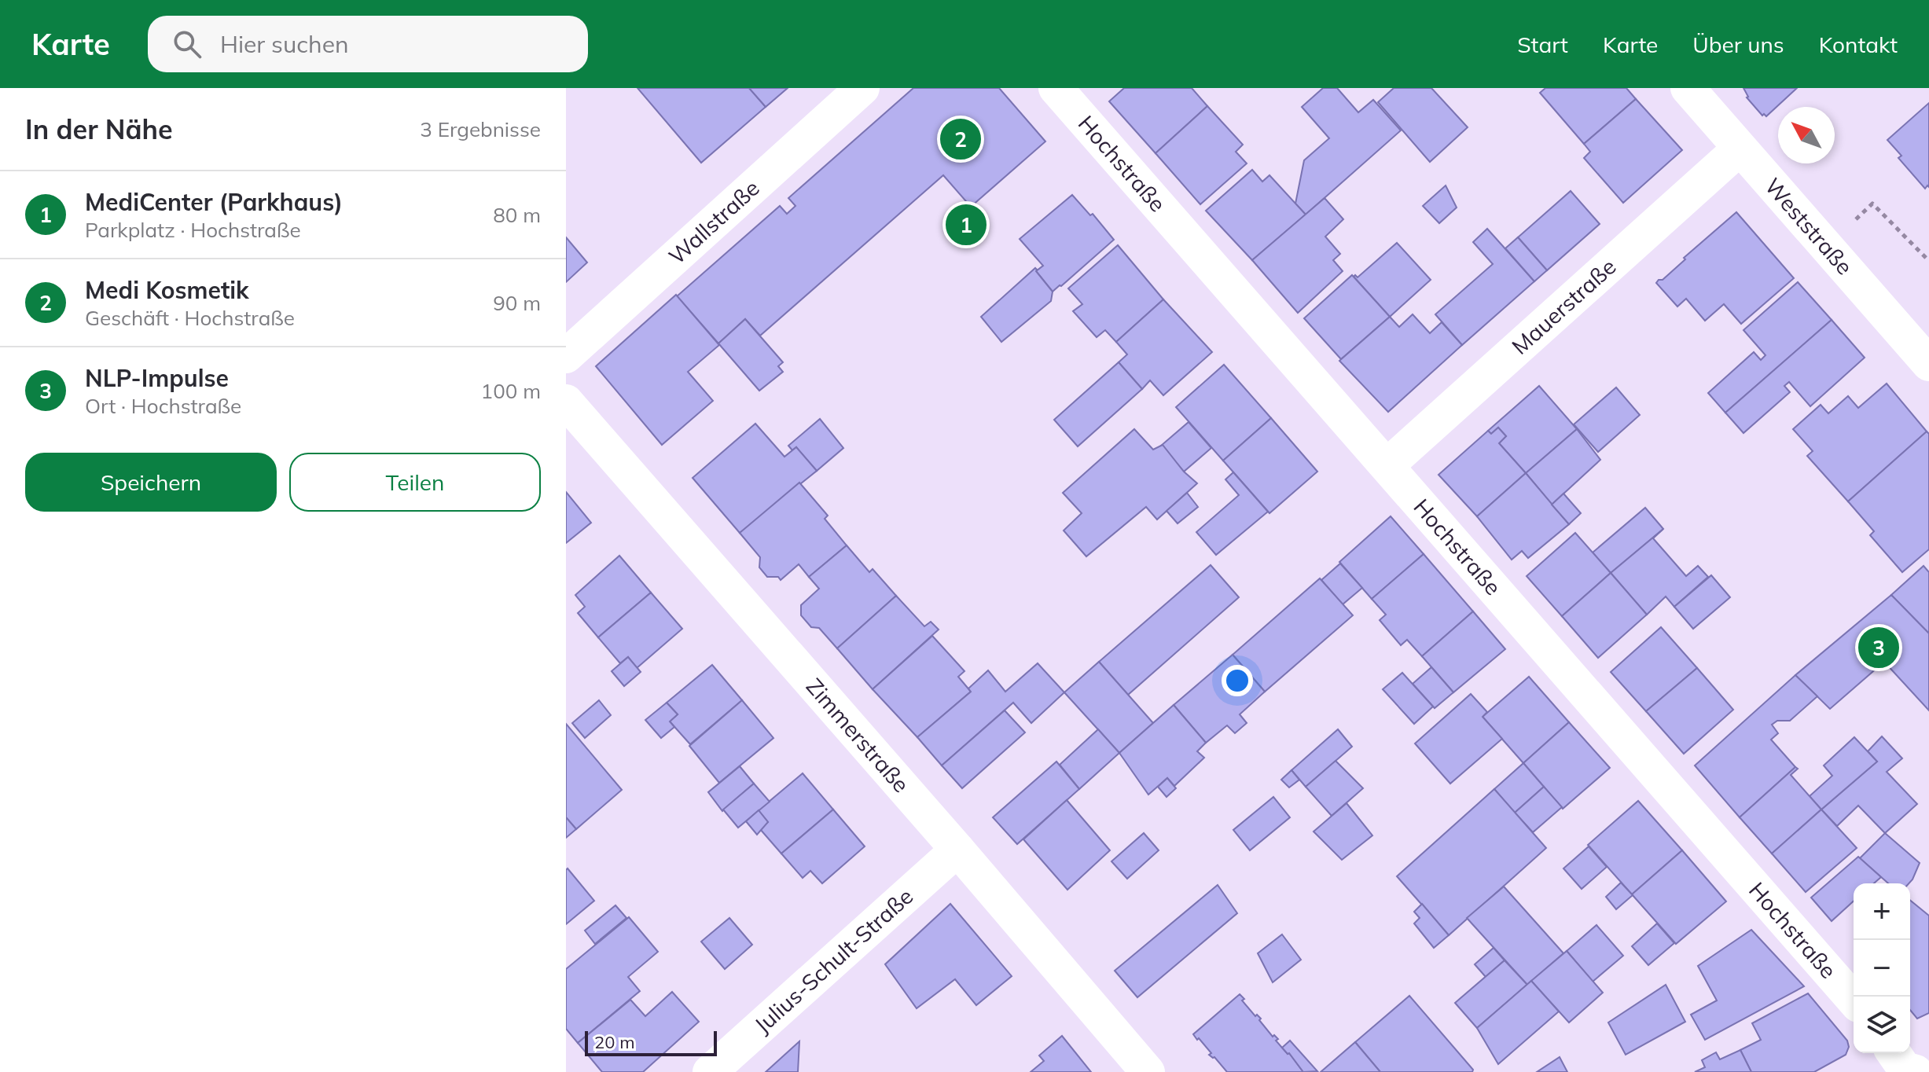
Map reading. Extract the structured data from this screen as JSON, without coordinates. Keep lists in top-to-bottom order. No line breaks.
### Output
{"streets":{"street":["Hochstraße","Wallstraße","Weststraße","Mauerstraße","Zimmerstraße","Julius-Schult-Straße"]},"crossings":[["Hochstraße","Mauerstraße"],["Weststraße","Mauerstraße"],["Zimmerstraße","Julius-Schult-Straße"]],"scale_bar":"20 m","north":"top left","page":{"header":"Karte","search":"Hier suchen","nav":["Start","Karte","Über uns","Kontakt"],"heading":["In der Nähe","3 Ergebnisse"],"pins":["2","1","3"],"list":[{"mark":"1","name":"MediCenter (Parkhaus)","note":"Parkplatz · Hochstraße","value":"80 m"},{"mark":"2","name":"Medi Kosmetik","note":"Geschäft · Hochstraße","value":"90 m"},{"mark":"3","name":"NLP-Impulse","note":"Ort · Hochstraße","value":"100 m"}],"buttons":["Speichern","Teilen"],"map_buttons":["+","−"],"scale":"20 m"}}
